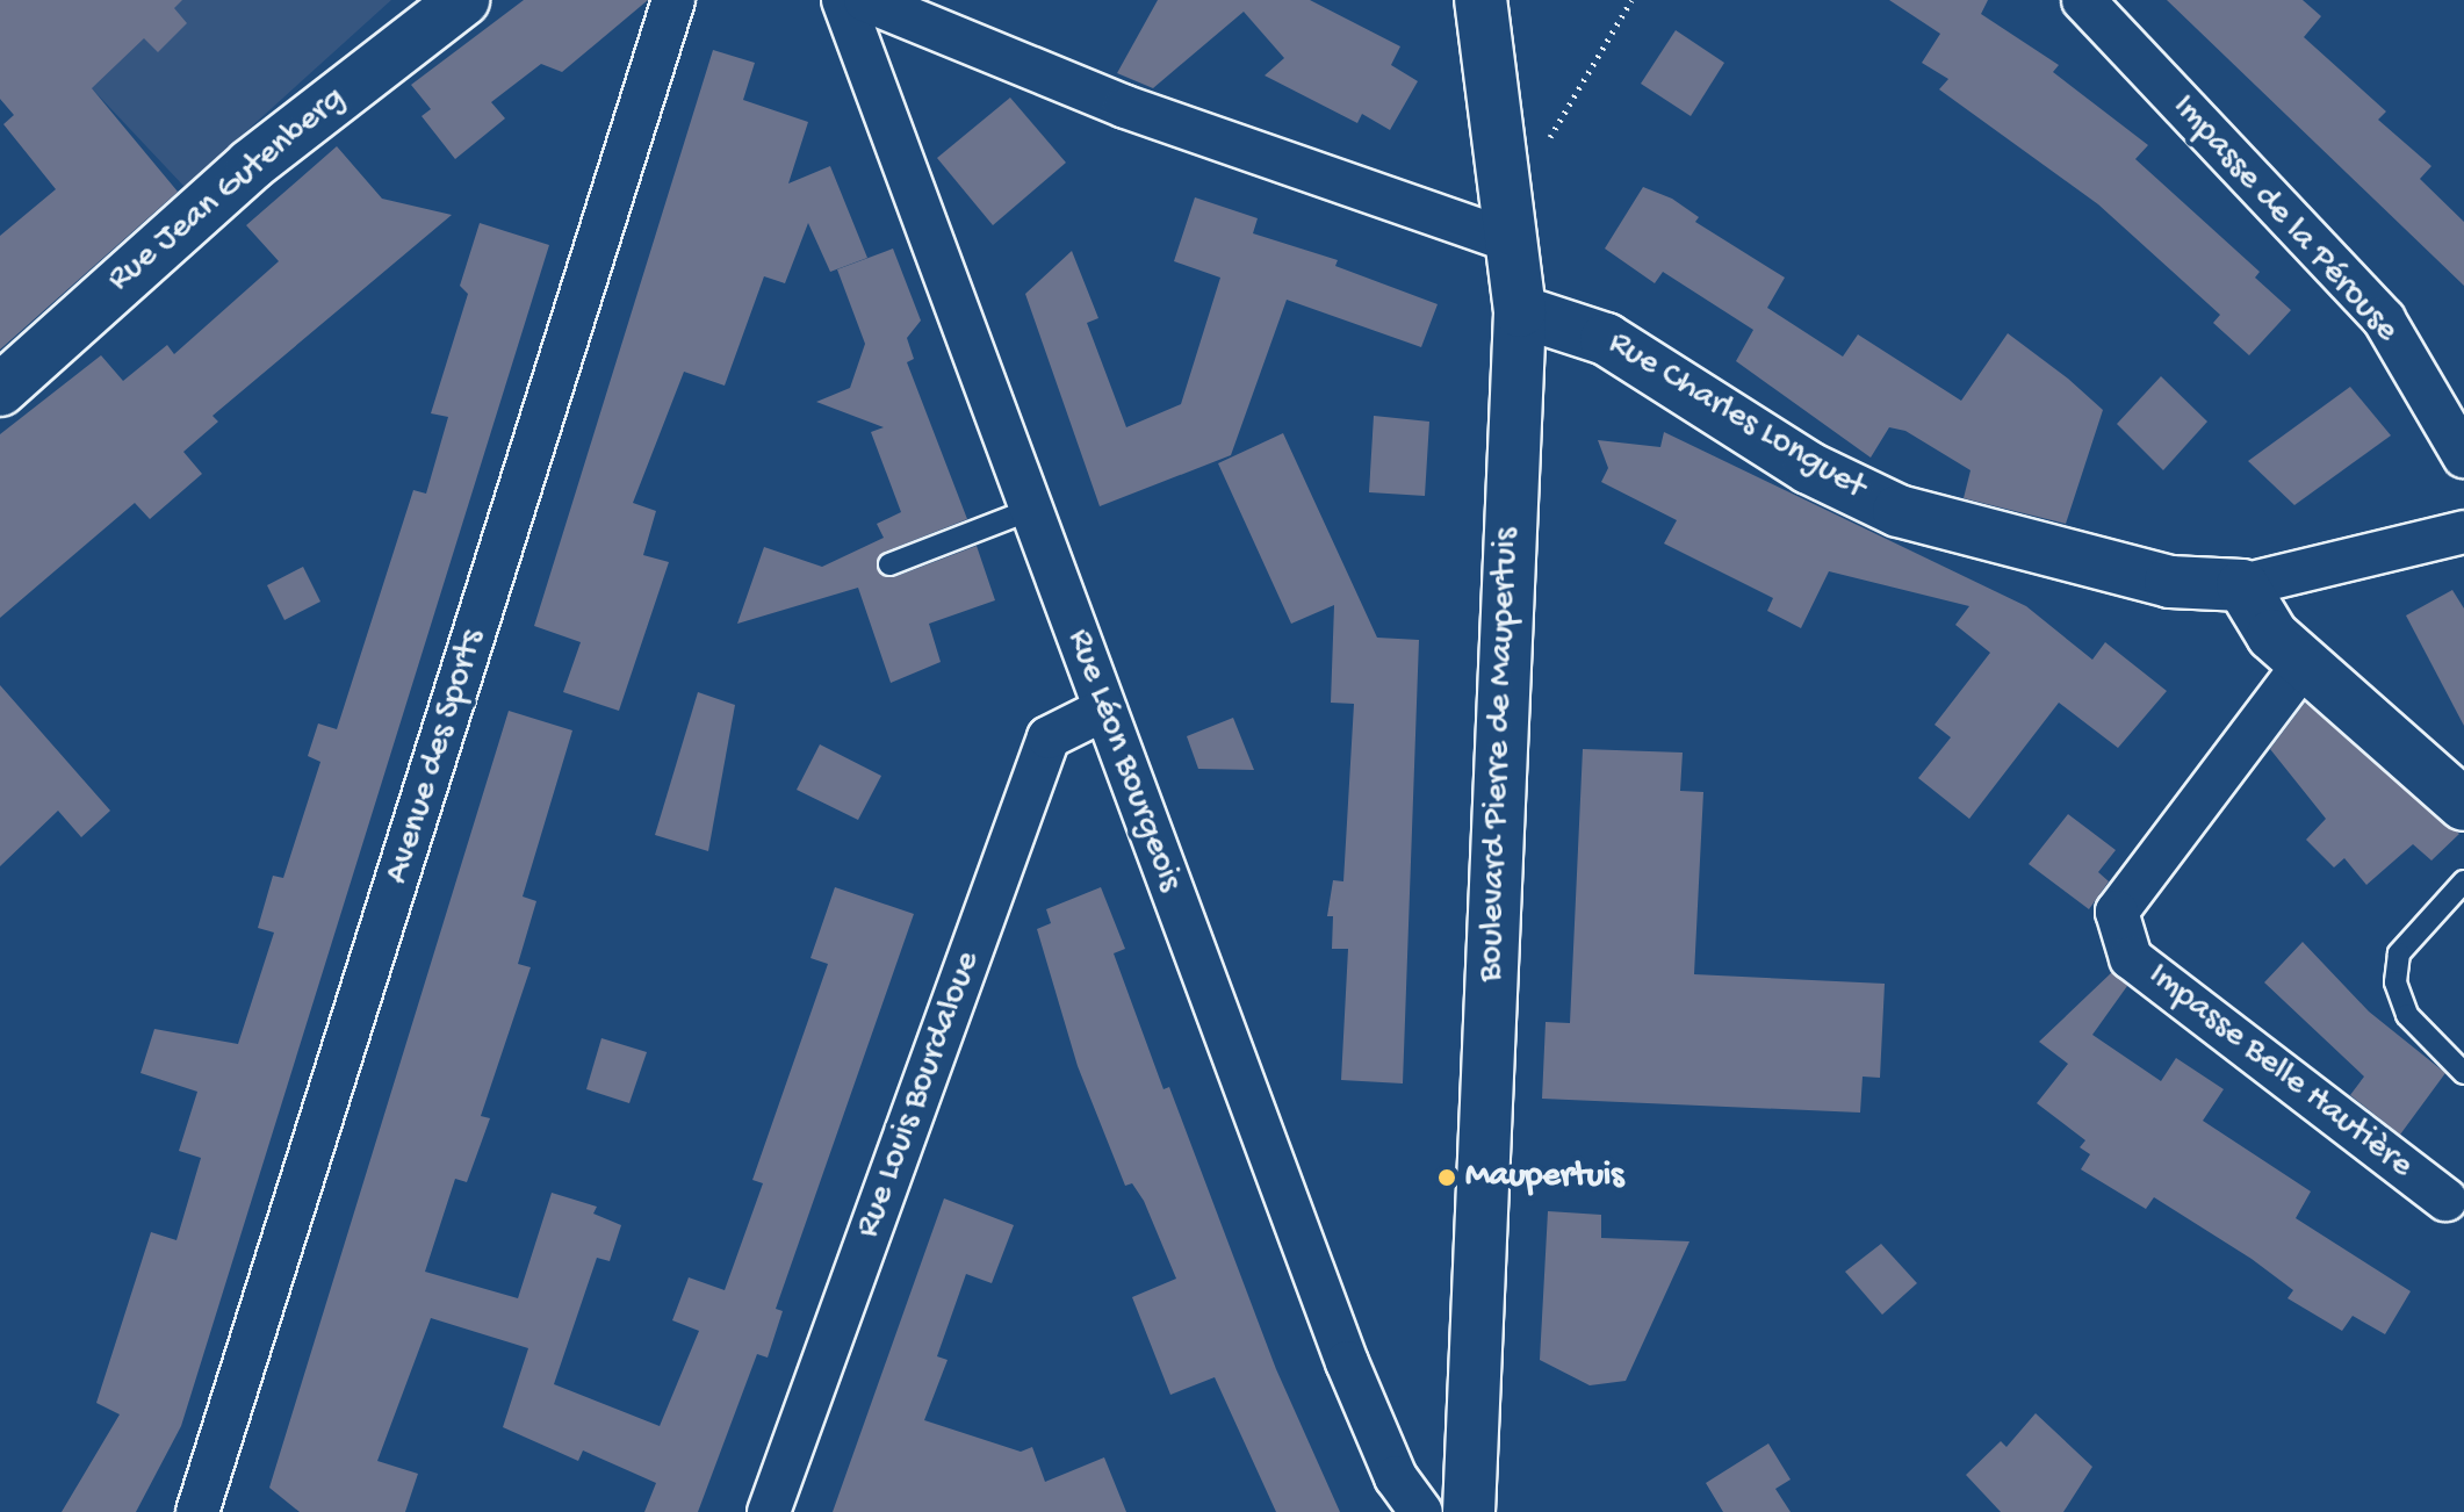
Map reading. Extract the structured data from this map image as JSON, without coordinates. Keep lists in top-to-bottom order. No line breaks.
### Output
{"streets":{"street":["Rue Jean Gutenberg","Impasse de la Pérouse","Rue Charles Longuet","Boulevard Pierre de Maupertuis","Avenue des Sports","Rue Léon Bourgeois","Impasse Belle Hautière","Rue Louis Bourdaloue"]},"crossings":[["Rue Charles Longuet","Boulevard Pierre de Maupertuis"],["Rue Léon Bourgeois","Rue Louis Bourdaloue"]],"places":["Maupertuis"]}
